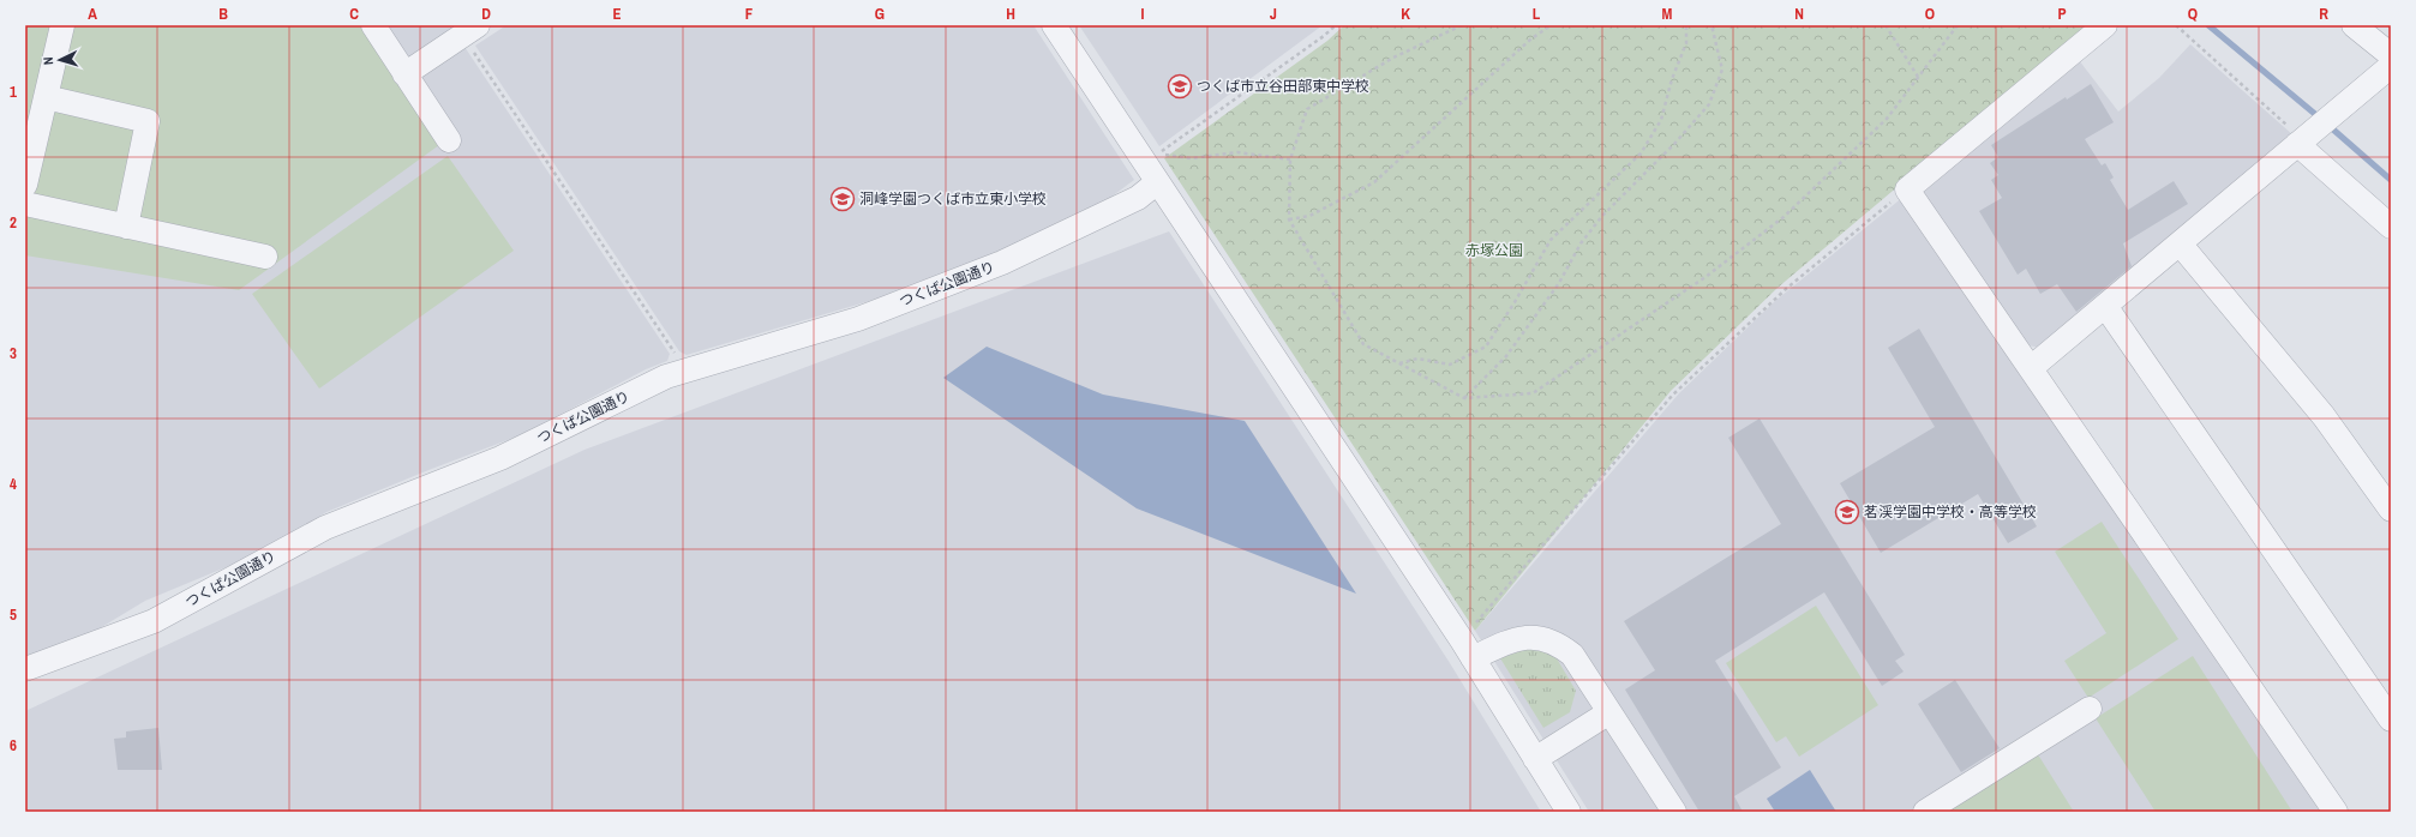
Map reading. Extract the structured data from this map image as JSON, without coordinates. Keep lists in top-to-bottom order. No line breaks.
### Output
{"streets":{"street":["つくば公園通り"]},"parks":["赤塚公園"],"places":{"school or university":["つくば市立谷田部東中学校","洞峰学園つくば市立東小学校","茗渓学園中学校・高等学校"]},"north":"left","grid":{"columns":["A","B","C","D","E","F","G","H","I","J","K","L","M","N","O","P","Q","R"],"rows":["1","2","3","4","5","6"]}}
